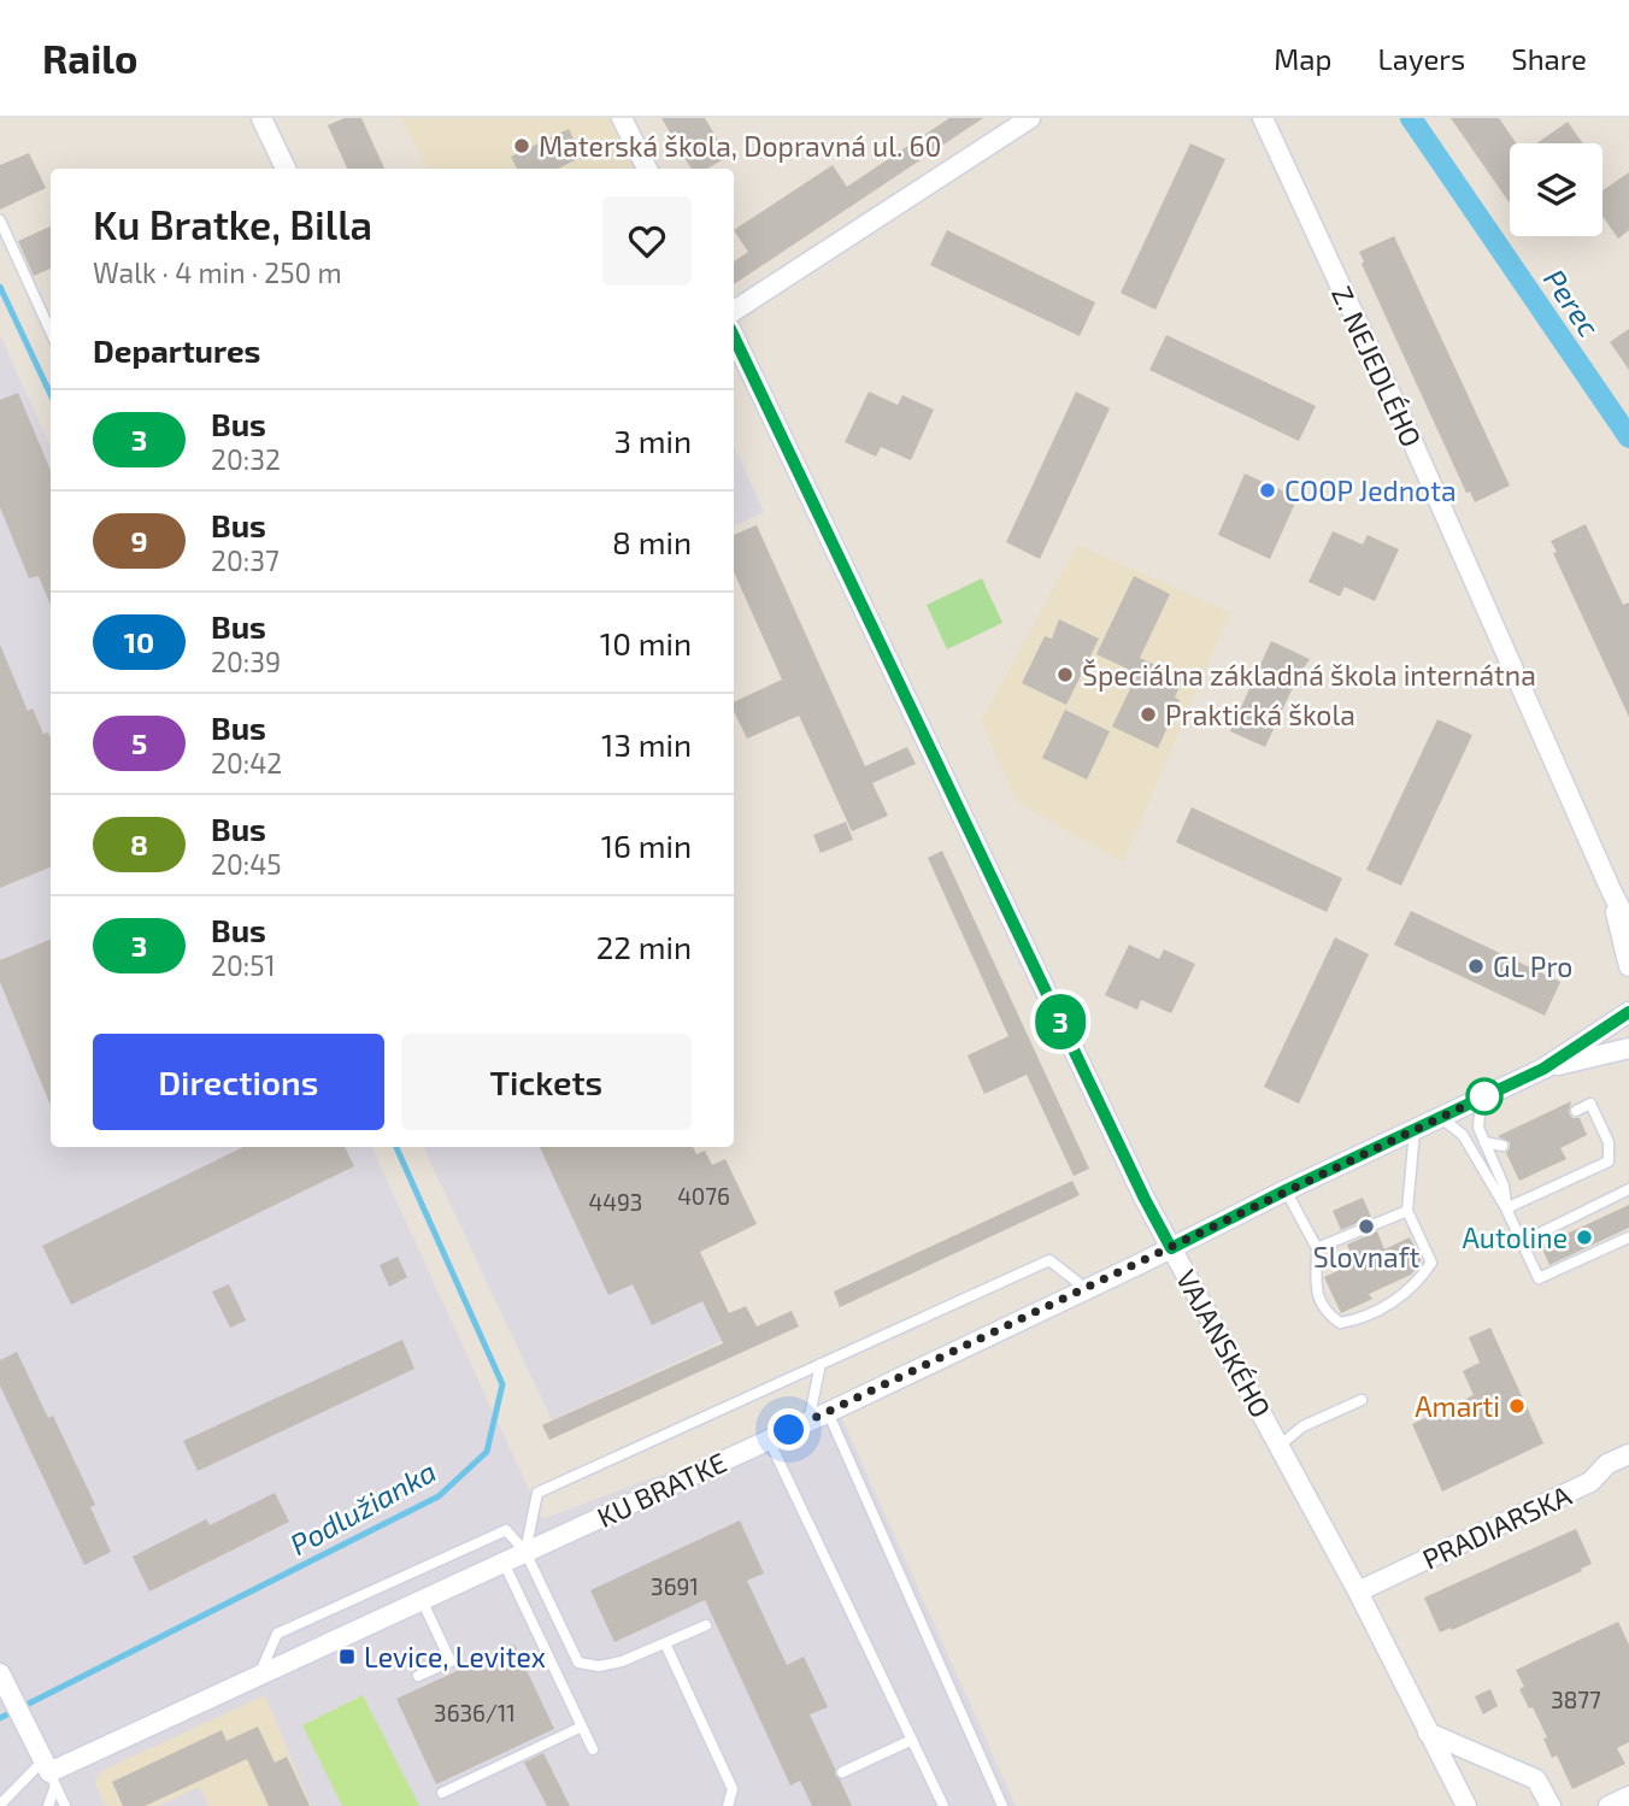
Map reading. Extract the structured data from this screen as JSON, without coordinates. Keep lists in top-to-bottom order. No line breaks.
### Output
{"streets":{"street":["Z. NEJEDLÉHO","VAJANSKÉHO","KU BRATKE","PRADIARSKA"]},"crossings":[["VAJANSKÉHO","KU BRATKE"],["VAJANSKÉHO","PRADIARSKA"]],"water":["Perec","Podlužianka"],"places":{"other":["Materská škola, Dopravná ul. 60","COOP Jednota","Špeciálna základná škola internátna","Praktická škola","GL Pro","Slovnaft","Autoline","Amarti"],"transit":["Levice, Levitex"]},"lines":["bus line 3"],"house_numbers":["4076","4493","3691","3877","3636/11"],"page":{"header":"Railo","nav":["Map","Layers","Share"],"on_map":"3","heading":[["Ku Bratke, Billa","Walk · 4 min · 250 m"],"Departures"],"list":[{"mark":"3","name":"Bus","note":"20:32","value":"3 min"},{"mark":"9","name":"Bus","note":"20:37","value":"8 min"},{"mark":"10","name":"Bus","note":"20:39","value":"10 min"},{"mark":"5","name":"Bus","note":"20:42","value":"13 min"},{"mark":"8","name":"Bus","note":"20:45","value":"16 min"},{"mark":"3","name":"Bus","note":"20:51","value":"22 min"}],"buttons":["Directions","Tickets"]}}
